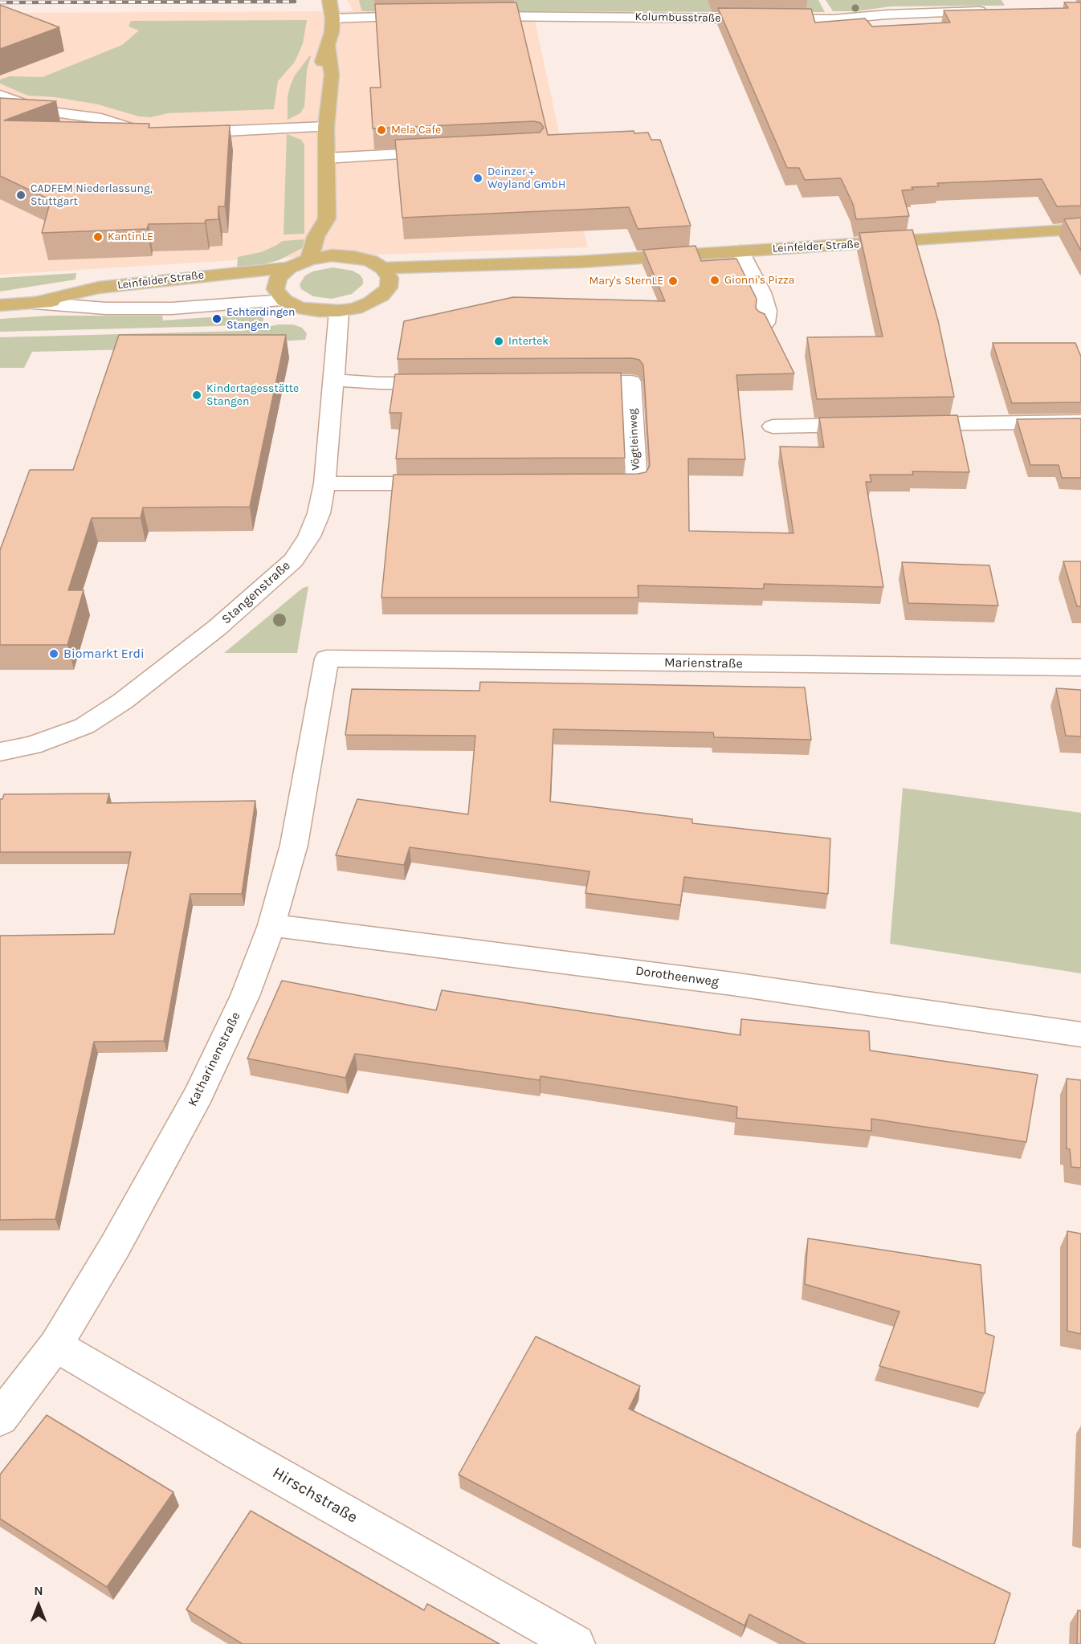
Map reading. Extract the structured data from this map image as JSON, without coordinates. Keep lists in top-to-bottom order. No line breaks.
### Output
{"streets":{"main road":["Leinfelder Straße"],"street":["Kolumbusstraße","Vögtleinweg","Stangenstraße","Marienstraße","Dorotheenweg","Katharinenstraße","Hirschstraße"]},"crossings":[["Marienstraße","Katharinenstraße"],["Dorotheenweg","Katharinenstraße"],["Katharinenstraße","Hirschstraße"]],"places":["Mela Cafe","Deinzer + Weyland GmbH","CADFEM Niederlassung, Stuttgart","KantinLE","Gionni's Pizza","Mary's SternLE","Echterdingen Stangen","Intertek","Kindertagesstätte Stangen","Biomarkt Erdi"],"north":"top"}
